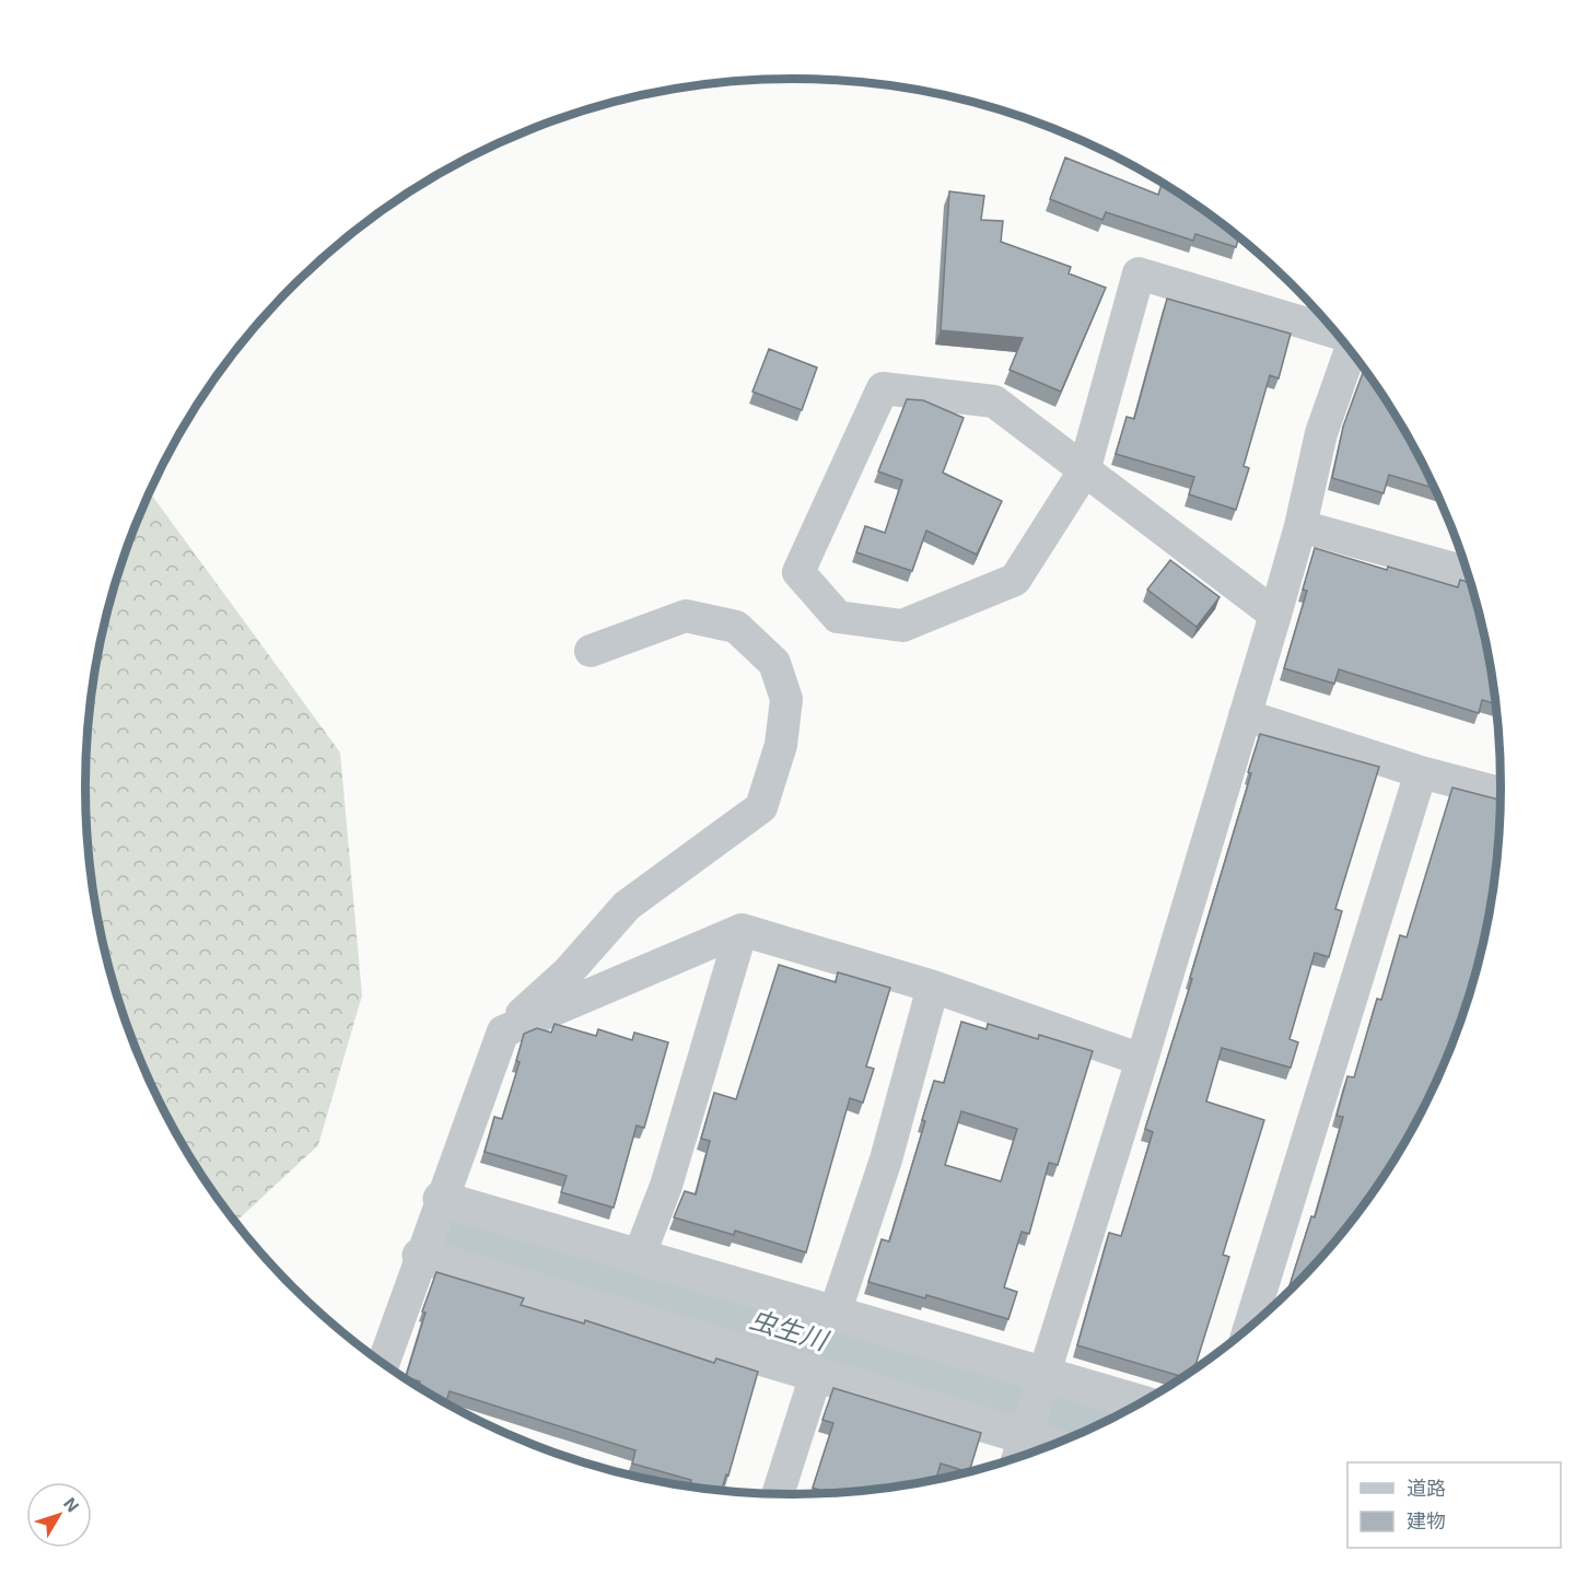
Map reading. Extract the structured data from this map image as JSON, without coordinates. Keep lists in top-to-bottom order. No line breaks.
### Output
{"water":["虫生川"],"legend":["道路","建物"],"north":"top right"}
